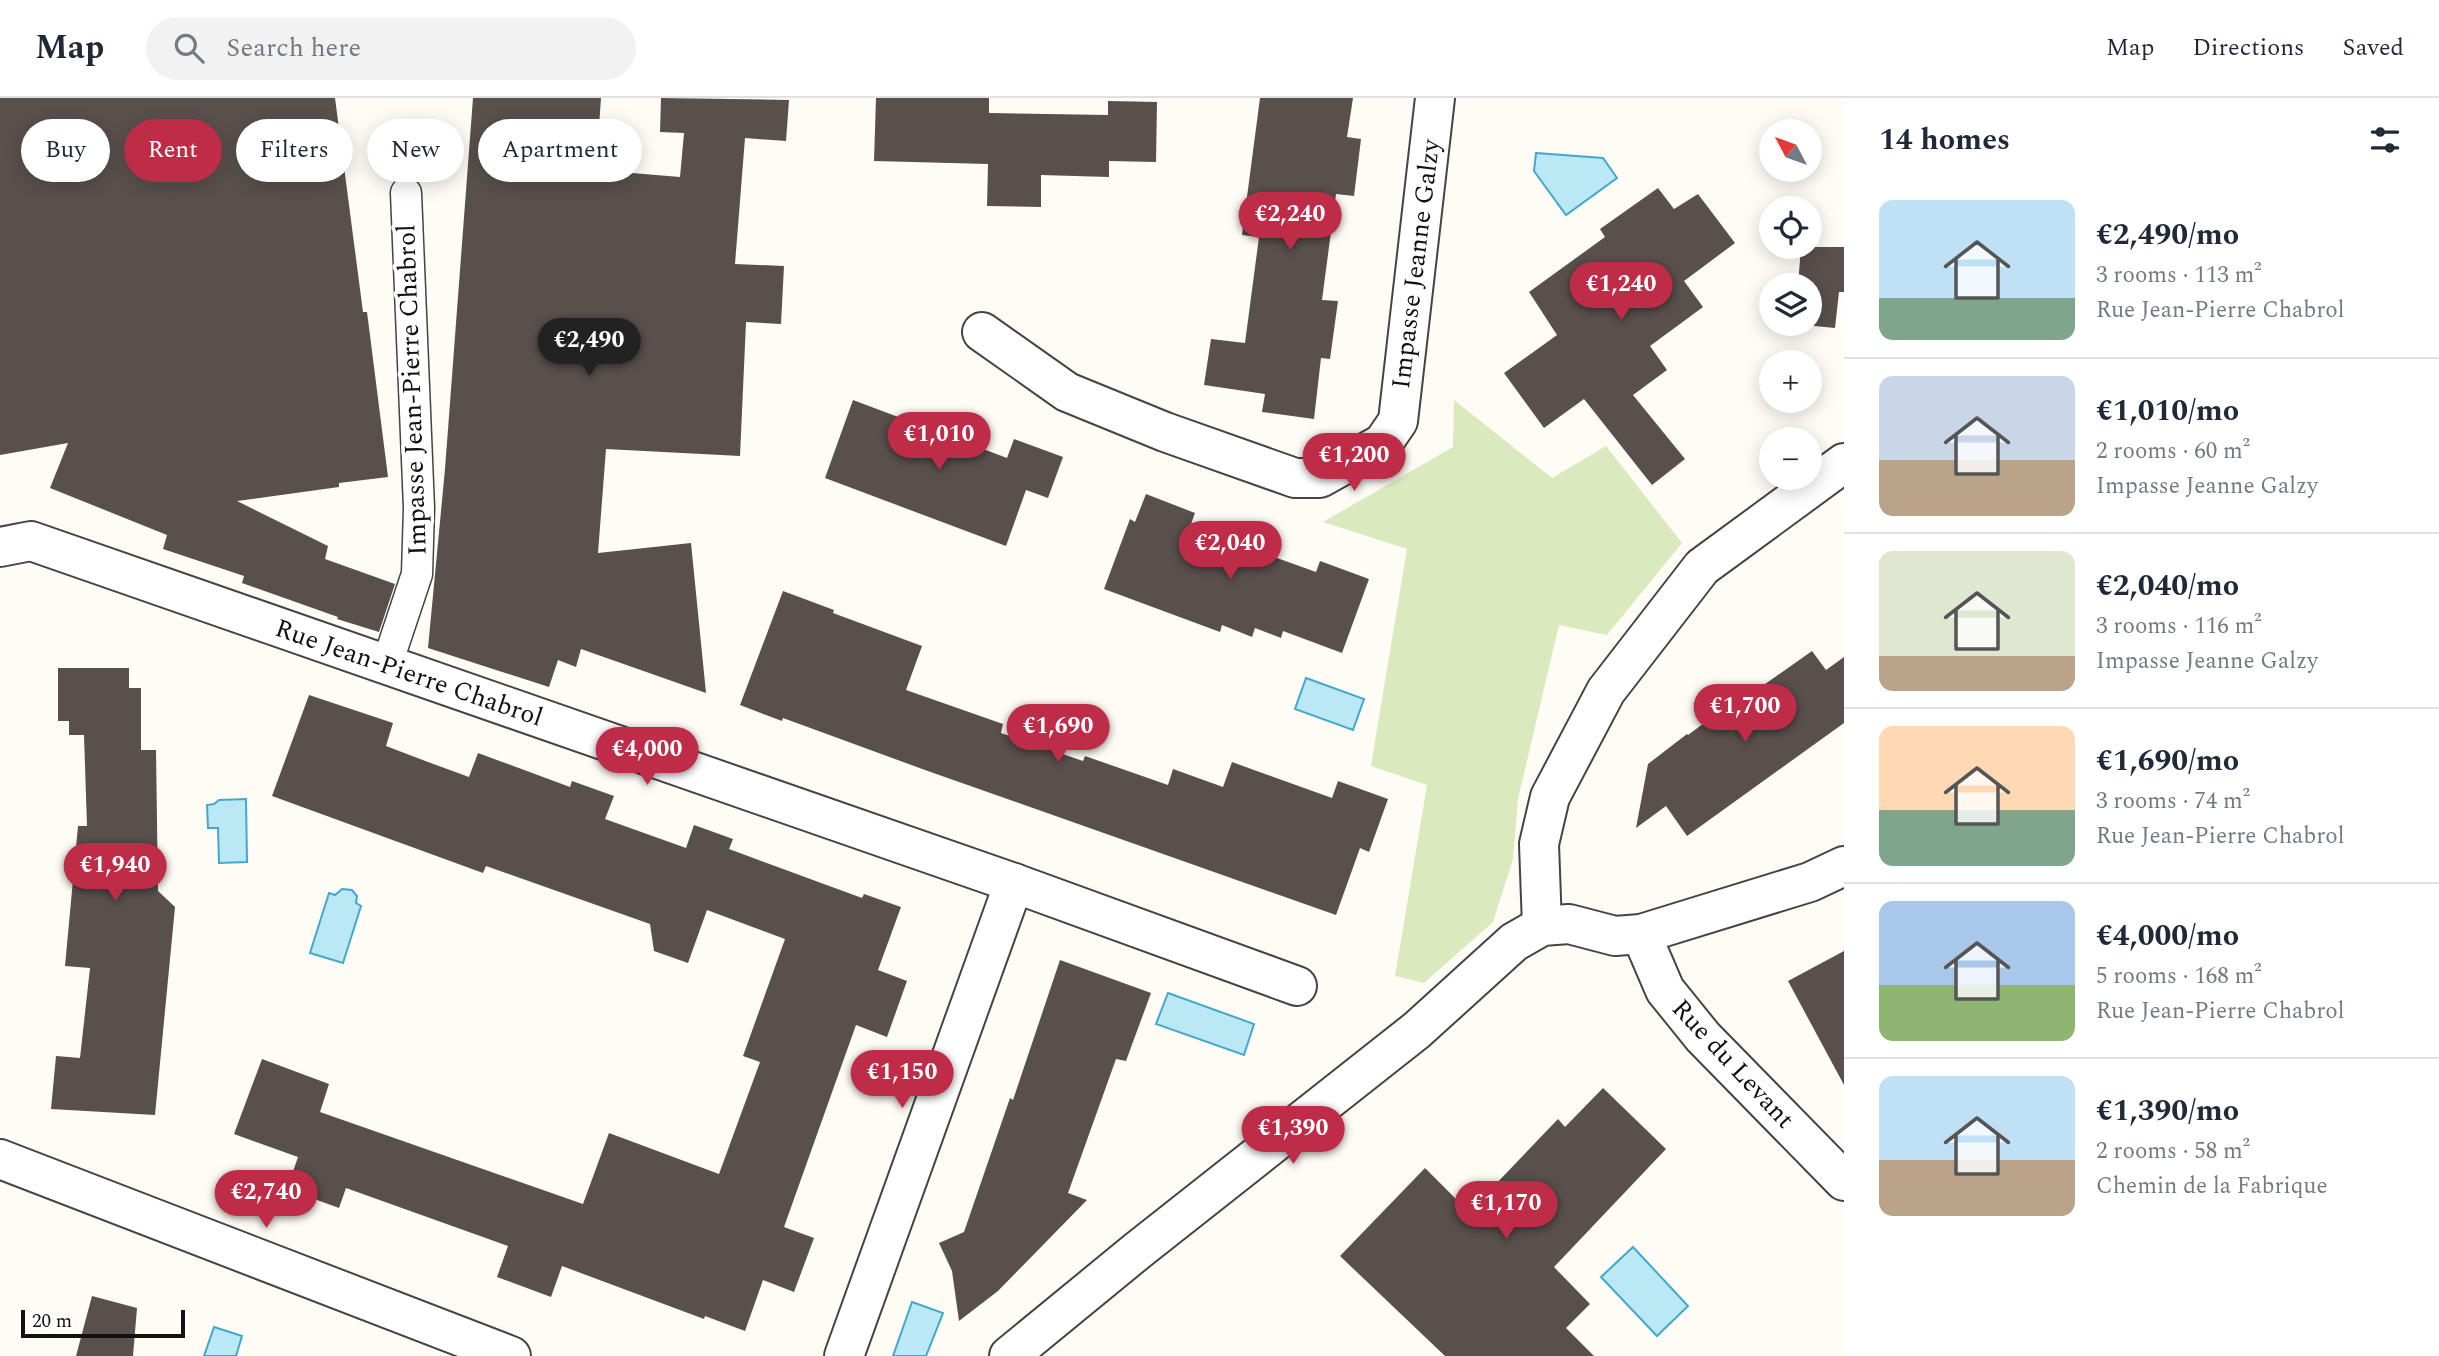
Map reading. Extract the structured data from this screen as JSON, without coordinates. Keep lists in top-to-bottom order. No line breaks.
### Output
{"streets":{"street":["Impasse Jeanne Galzy","Rue Jean-Pierre Chabrol","Rue du Levant"],"lane":["Impasse Jean-Pierre Chabrol"]},"crossings":[["Impasse Jean-Pierre Chabrol","Rue Jean-Pierre Chabrol"]],"scale_bar":"20 m","north":"top left","page":{"header":"Map","search":"Search here","nav":["Map","Directions","Saved"],"heading":"14 homes","map_buttons":["+","−"],"chip":["Buy","Rent","Filters","New","Apartment"],"list":[{"name":"€2,490/mo","note":"3 rooms · 113 m² · Rue Jean-Pierre Chabrol"},{"name":"€1,010/mo","note":"2 rooms · 60 m² · Impasse Jeanne Galzy"},{"name":"€2,040/mo","note":"3 rooms · 116 m² · Impasse Jeanne Galzy"},{"name":"€1,690/mo","note":"3 rooms · 74 m² · Rue Jean-Pierre Chabrol"},{"name":"€4,000/mo","note":"5 rooms · 168 m² · Rue Jean-Pierre Chabrol"},{"name":"€1,390/mo","note":"2 rooms · 58 m² · Chemin de la Fabrique"}],"price":["€2,240","€1,240","€2,490","€1,010","€1,200","€2,040","€1,700","€1,690","€4,000","€1,940","€1,150","€1,390","€2,740","€1,170"],"scale":"20 m"}}
